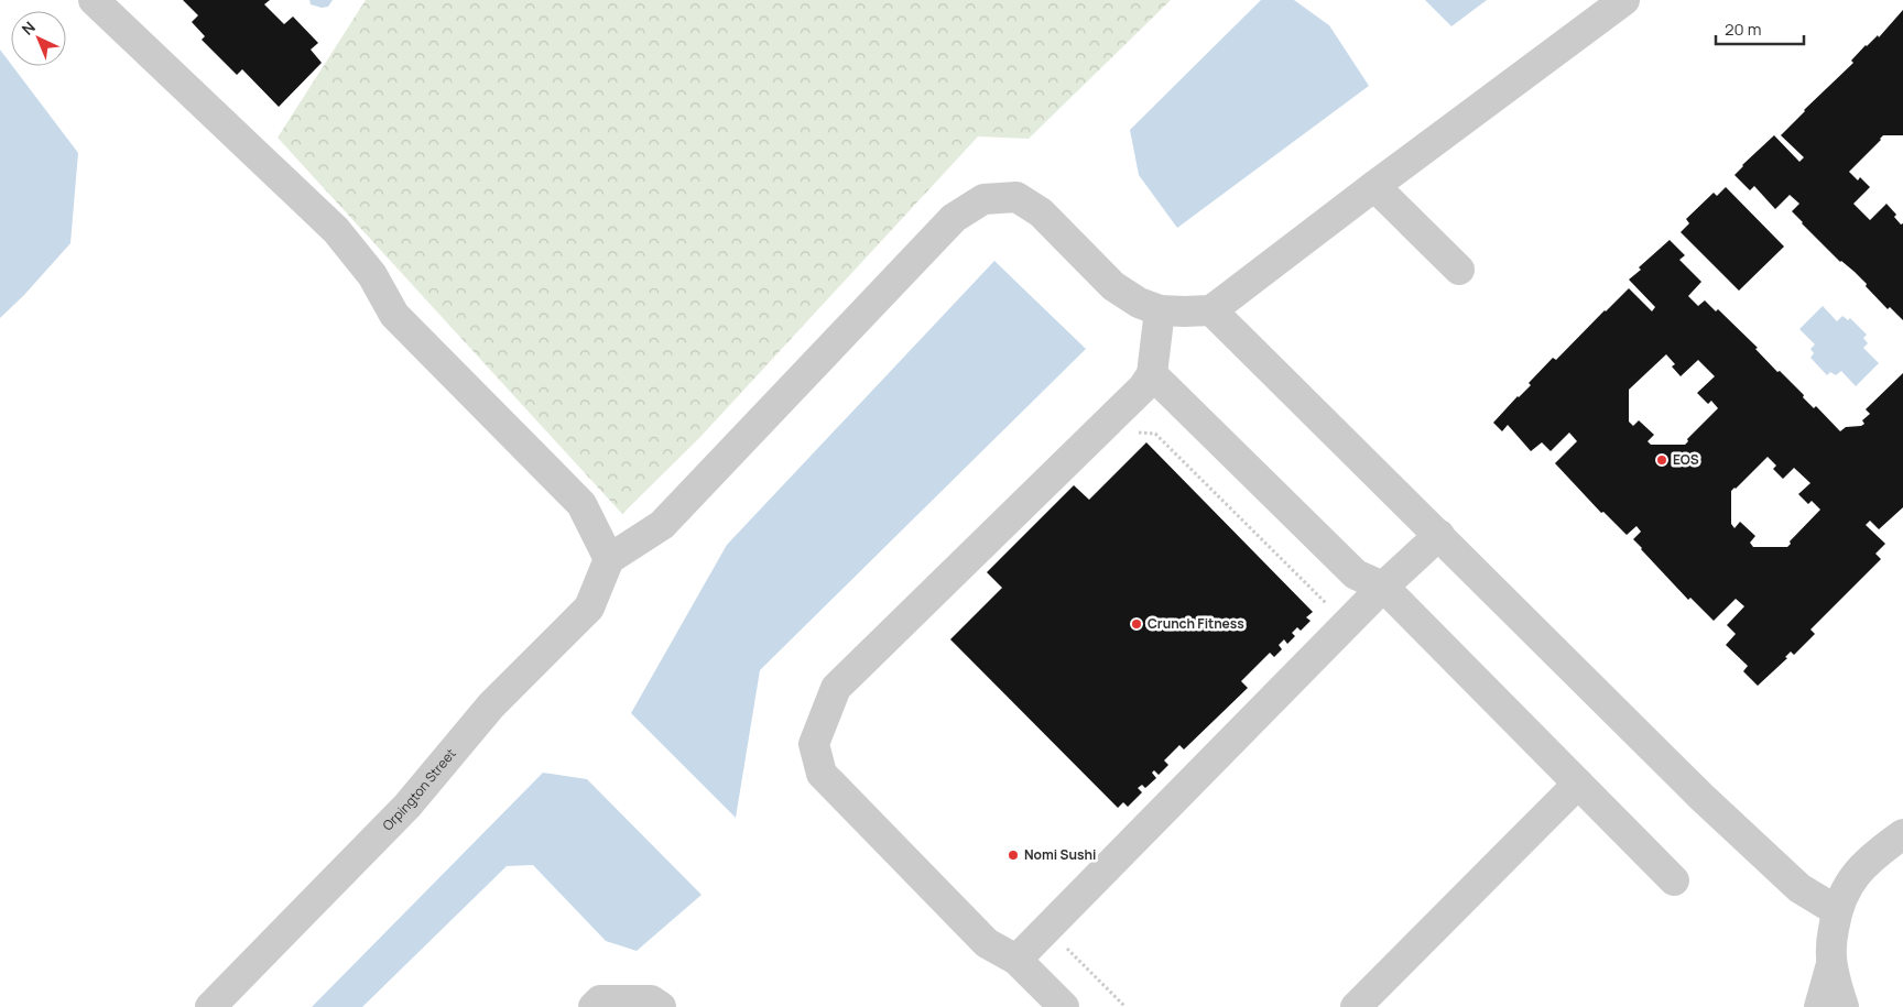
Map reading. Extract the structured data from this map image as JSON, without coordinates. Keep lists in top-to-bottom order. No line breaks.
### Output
{"streets":{"street":["Orpington Street"]},"places":["EOS","Crunch Fitness","Nomi Sushi"],"scale_bar":"20 m","north":"top left"}
